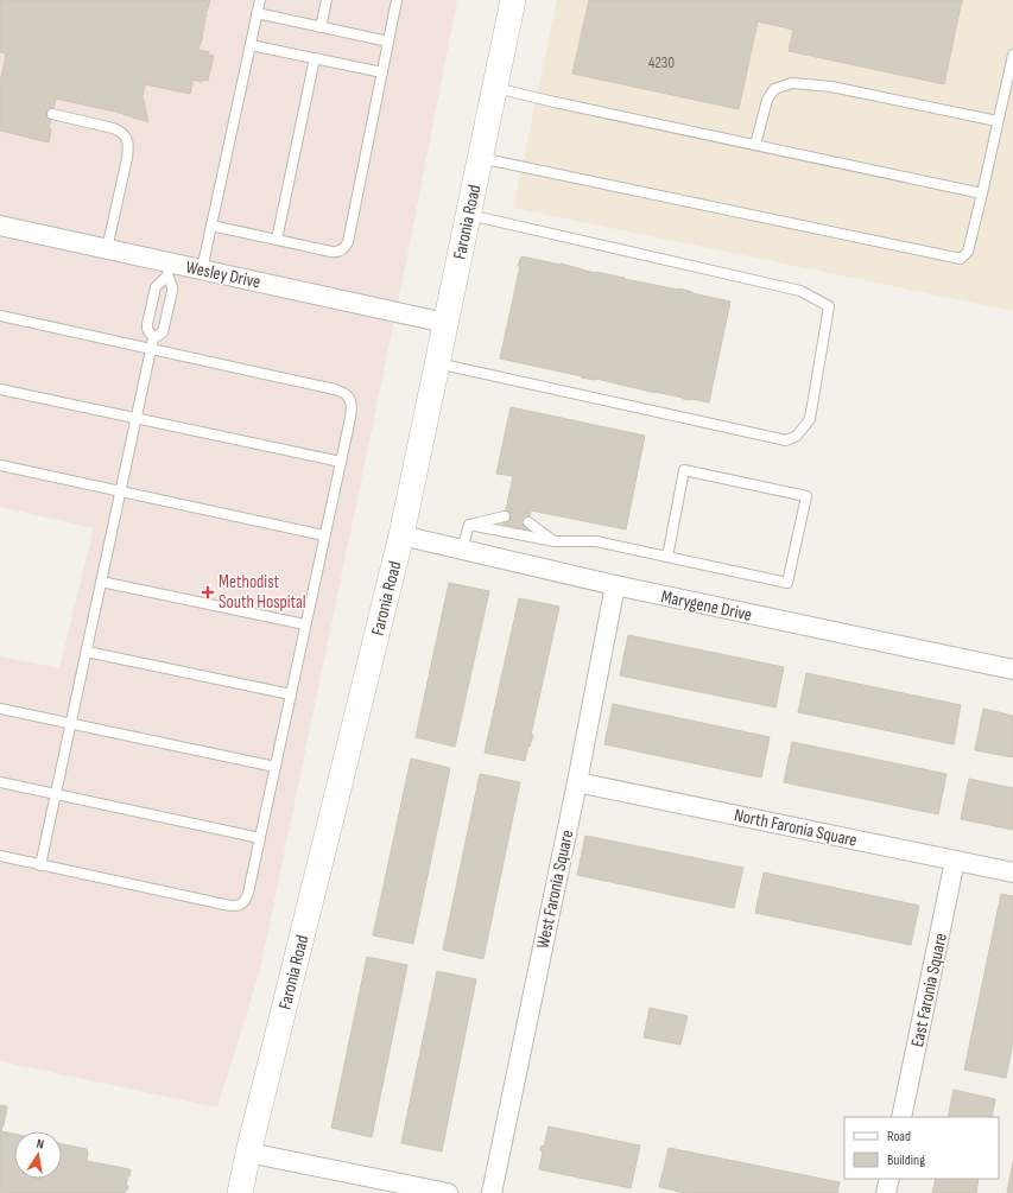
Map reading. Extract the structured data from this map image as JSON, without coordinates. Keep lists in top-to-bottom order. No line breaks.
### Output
{"streets":{"street":["Faronia Road","Wesley Drive","Marygene Drive","North Faronia Square","West Faronia Square","East Faronia Square"]},"crossings":[["Faronia Road","Wesley Drive"],["Faronia Road","Marygene Drive"],["Marygene Drive","West Faronia Square"],["North Faronia Square","West Faronia Square"],["North Faronia Square","East Faronia Square"]],"places":{"health":["Methodist South Hospital"]},"house_numbers":["4230"],"legend":["Road","Building"],"north":"top"}
